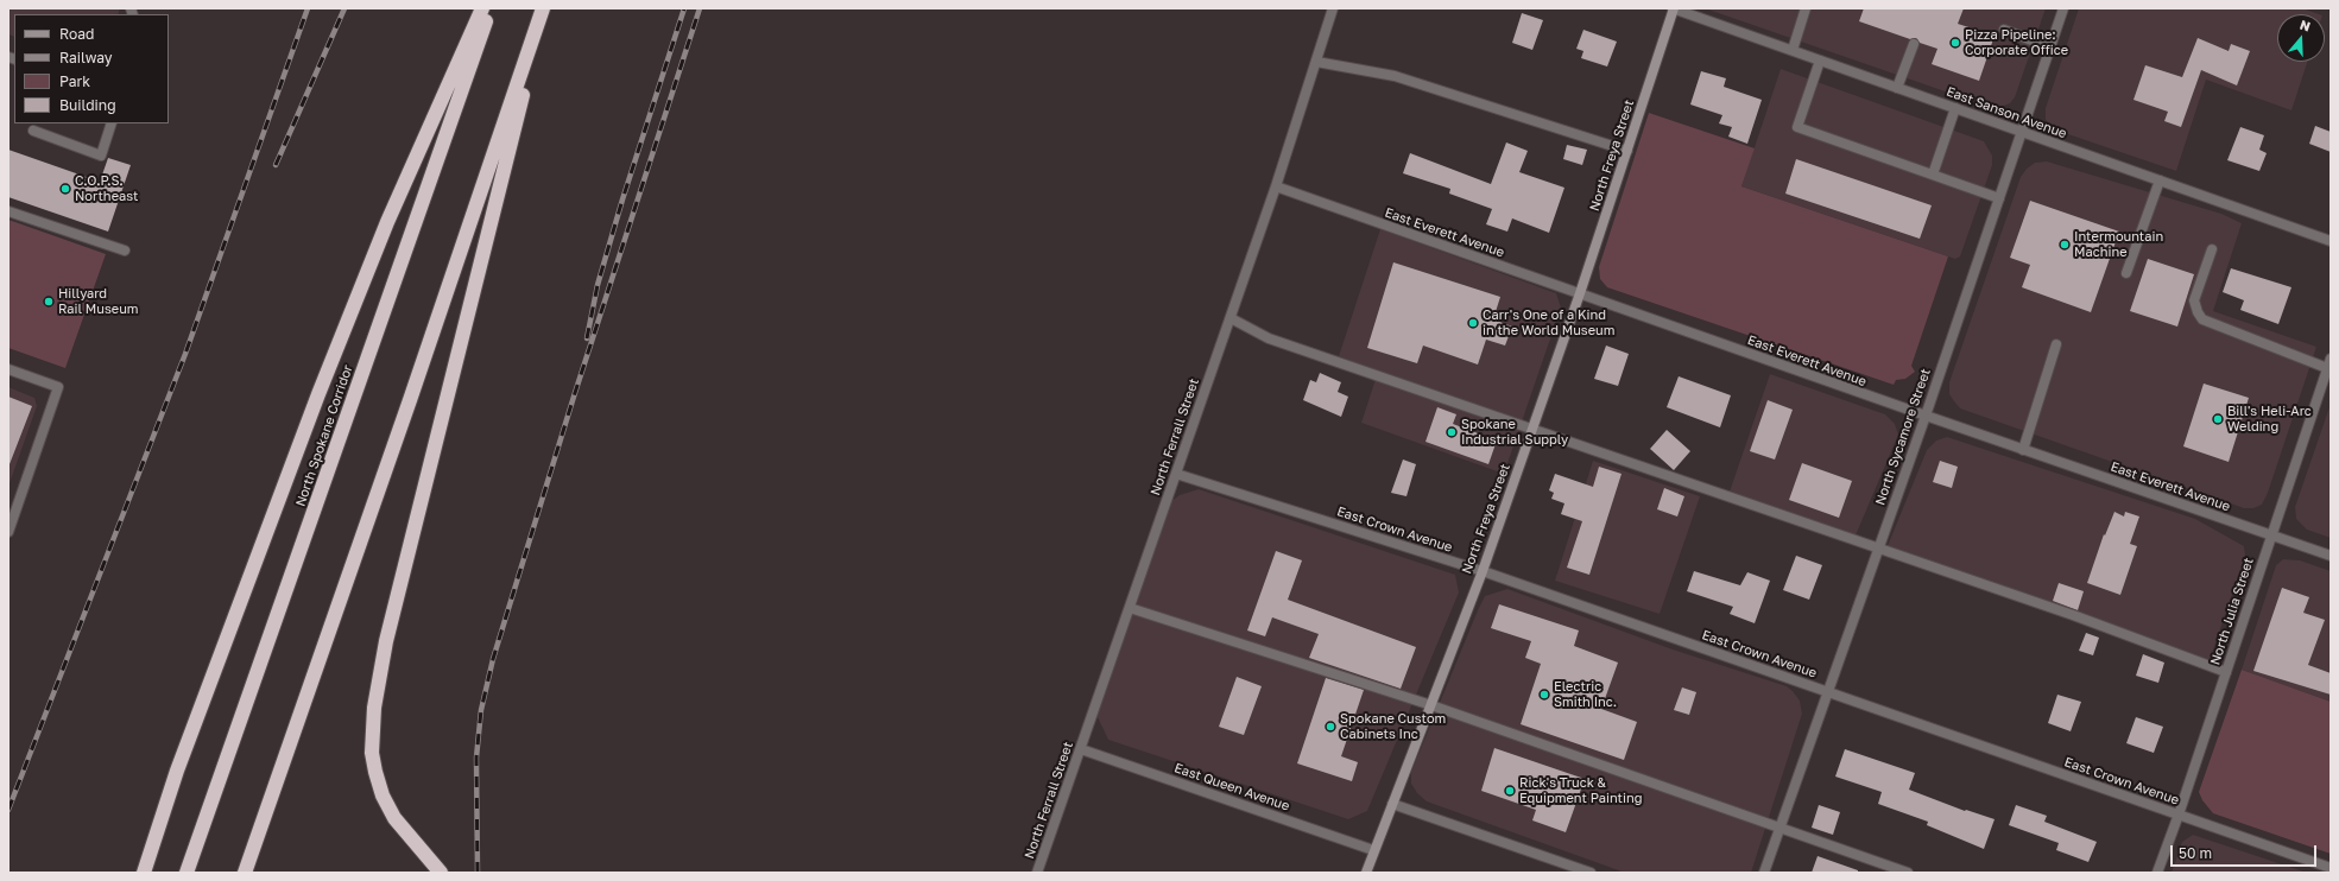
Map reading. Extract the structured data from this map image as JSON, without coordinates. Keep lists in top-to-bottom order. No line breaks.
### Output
{"streets":{"highway":["North Spokane Corridor"],"street":["East Sanson Avenue","North Freya Street","East Everett Avenue","North Ferrall Street","North Sycamore Street","East Crown Avenue","North Julia Street","East Queen Avenue"]},"crossings":[["East Sanson Avenue","North Freya Street"],["East Sanson Avenue","North Sycamore Street"],["North Freya Street","East Everett Avenue"],["North Freya Street","East Crown Avenue"],["North Freya Street","East Queen Avenue"],["East Everett Avenue","North Ferrall Street"],["East Everett Avenue","North Sycamore Street"],["East Everett Avenue","North Julia Street"],["North Ferrall Street","East Crown Avenue"],["North Ferrall Street","East Queen Avenue"],["North Sycamore Street","East Crown Avenue"],["East Crown Avenue","North Julia Street"]],"places":["Pizza Pipeline: Corporate Office","C.O.P.S. Northeast","Intermountain Machine","Hillyard Rail Museum","Carr's One of a Kind in the World Museum","Bill's Heli-Arc Welding","Spokane Industrial Supply","Electric Smith Inc.","Spokane Custom Cabinets Inc","Rick's Truck & Equipment Painting"],"legend":["Road","Railway","Park","Building"],"scale_bar":"50 m","north":"top"}
